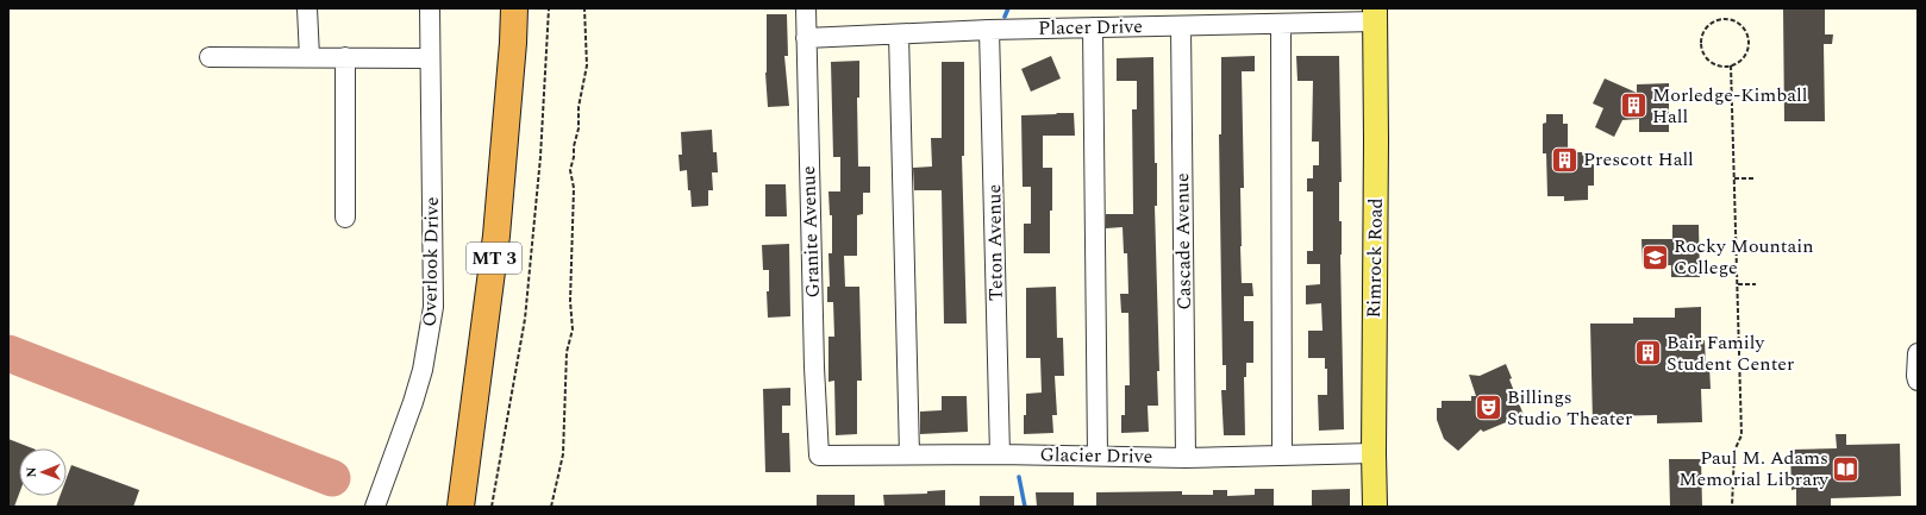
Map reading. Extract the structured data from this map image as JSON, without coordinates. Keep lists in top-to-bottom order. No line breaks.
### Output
{"streets":{"highway":["MT 3"],"main road":["Rimrock Road"],"street":["Placer Drive","Granite Avenue","Cascade Avenue","Teton Avenue","Overlook Drive","Glacier Drive"]},"crossings":[["Placer Drive","Granite Avenue"],["Placer Drive","Cascade Avenue"],["Placer Drive","Teton Avenue"],["Placer Drive","Rimrock Road"],["Granite Avenue","Glacier Drive"],["Cascade Avenue","Glacier Drive"],["Teton Avenue","Glacier Drive"],["Rimrock Road","Glacier Drive"]],"places":{"building":["Morledge-Kimball Hall","Prescott Hall","Bair Family Student Center"],"school or university":["Rocky Mountain College"],"theatre":["Billings Studio Theater"],"library":["Paul M. Adams Memorial Library"]},"north":"left"}
